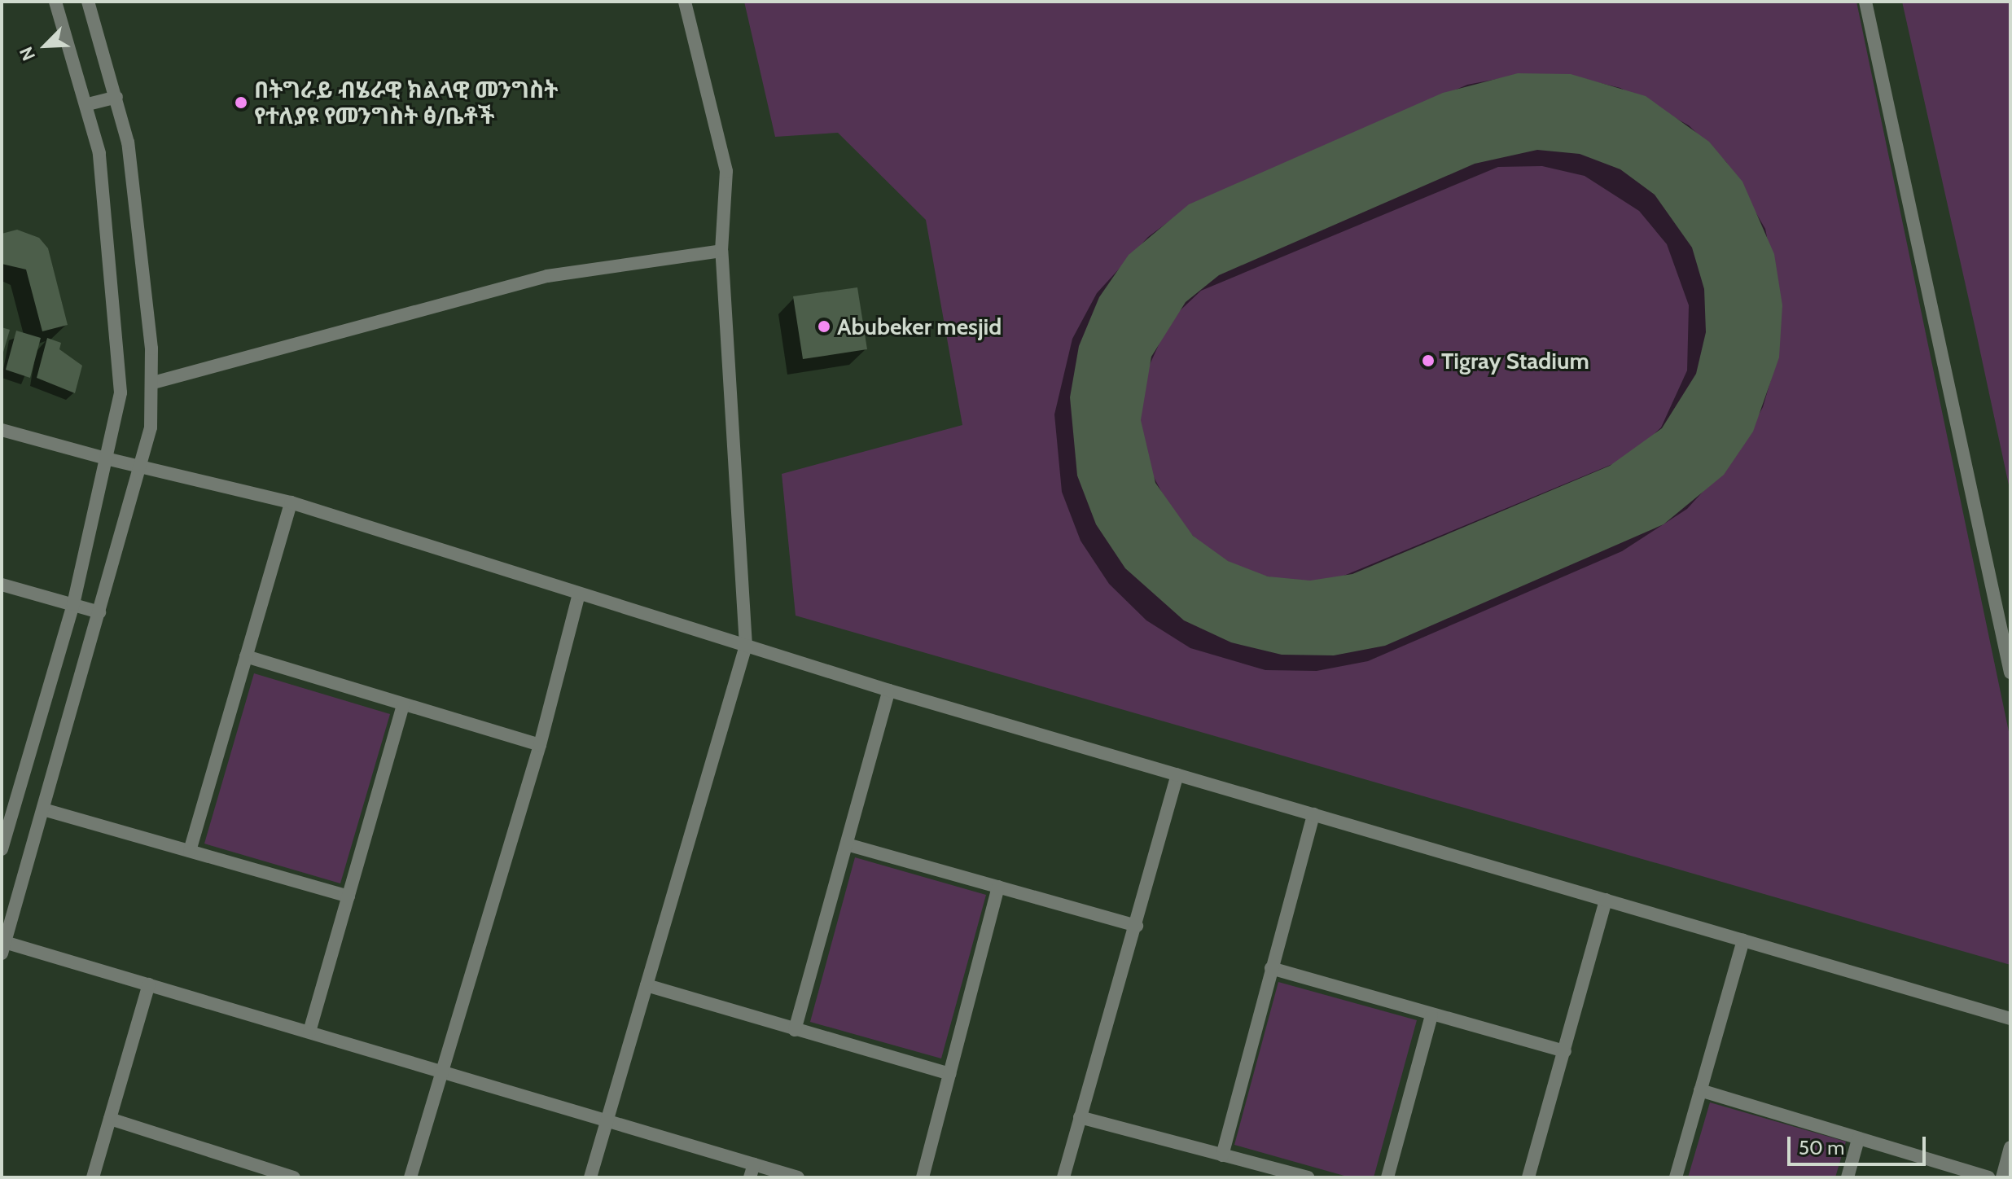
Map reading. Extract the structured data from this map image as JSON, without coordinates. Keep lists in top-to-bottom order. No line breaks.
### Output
{"places":["በትግራይ ብሄራዊ ክልላዊ መንግስት የተለያዩ የመንግስት ፅ/ቤቶች","Abubeker mesjid","Tigray Stadium"],"scale_bar":"50 m","north":"bottom left"}
